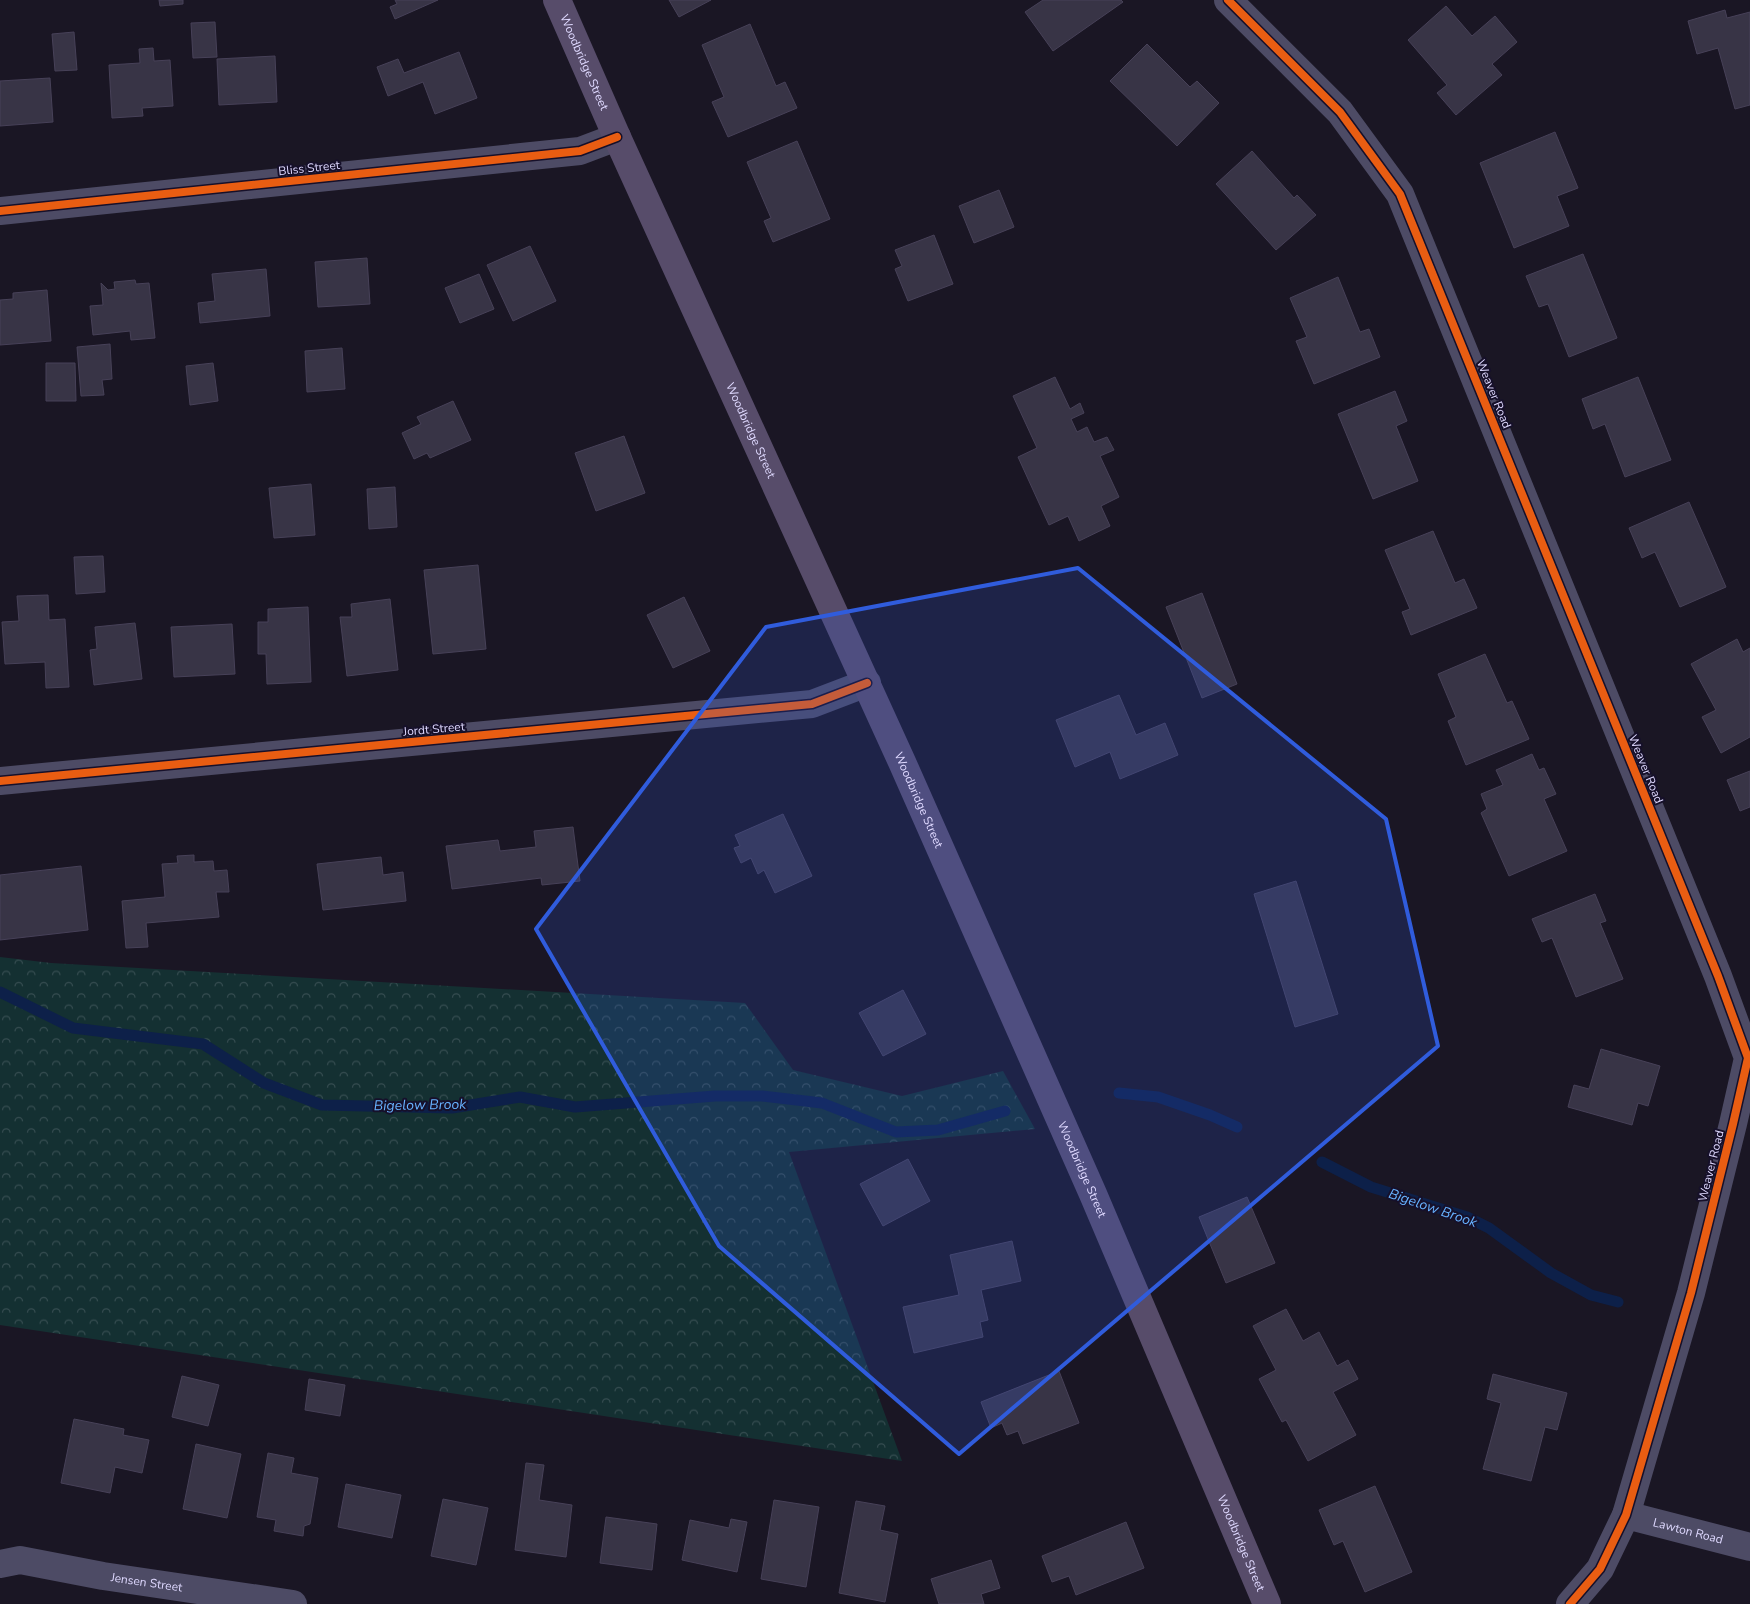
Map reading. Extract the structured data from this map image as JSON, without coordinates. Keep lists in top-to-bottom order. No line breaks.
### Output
{"streets":{"main road":["Woodbridge Street"],"street":["Bliss Street","Weaver Road","Jordt Street","Lawton Road","Jensen Street"]},"crossings":[["Woodbridge Street","Bliss Street"],["Woodbridge Street","Jordt Street"],["Weaver Road","Lawton Road"]],"water":["Bigelow Brook"]}
